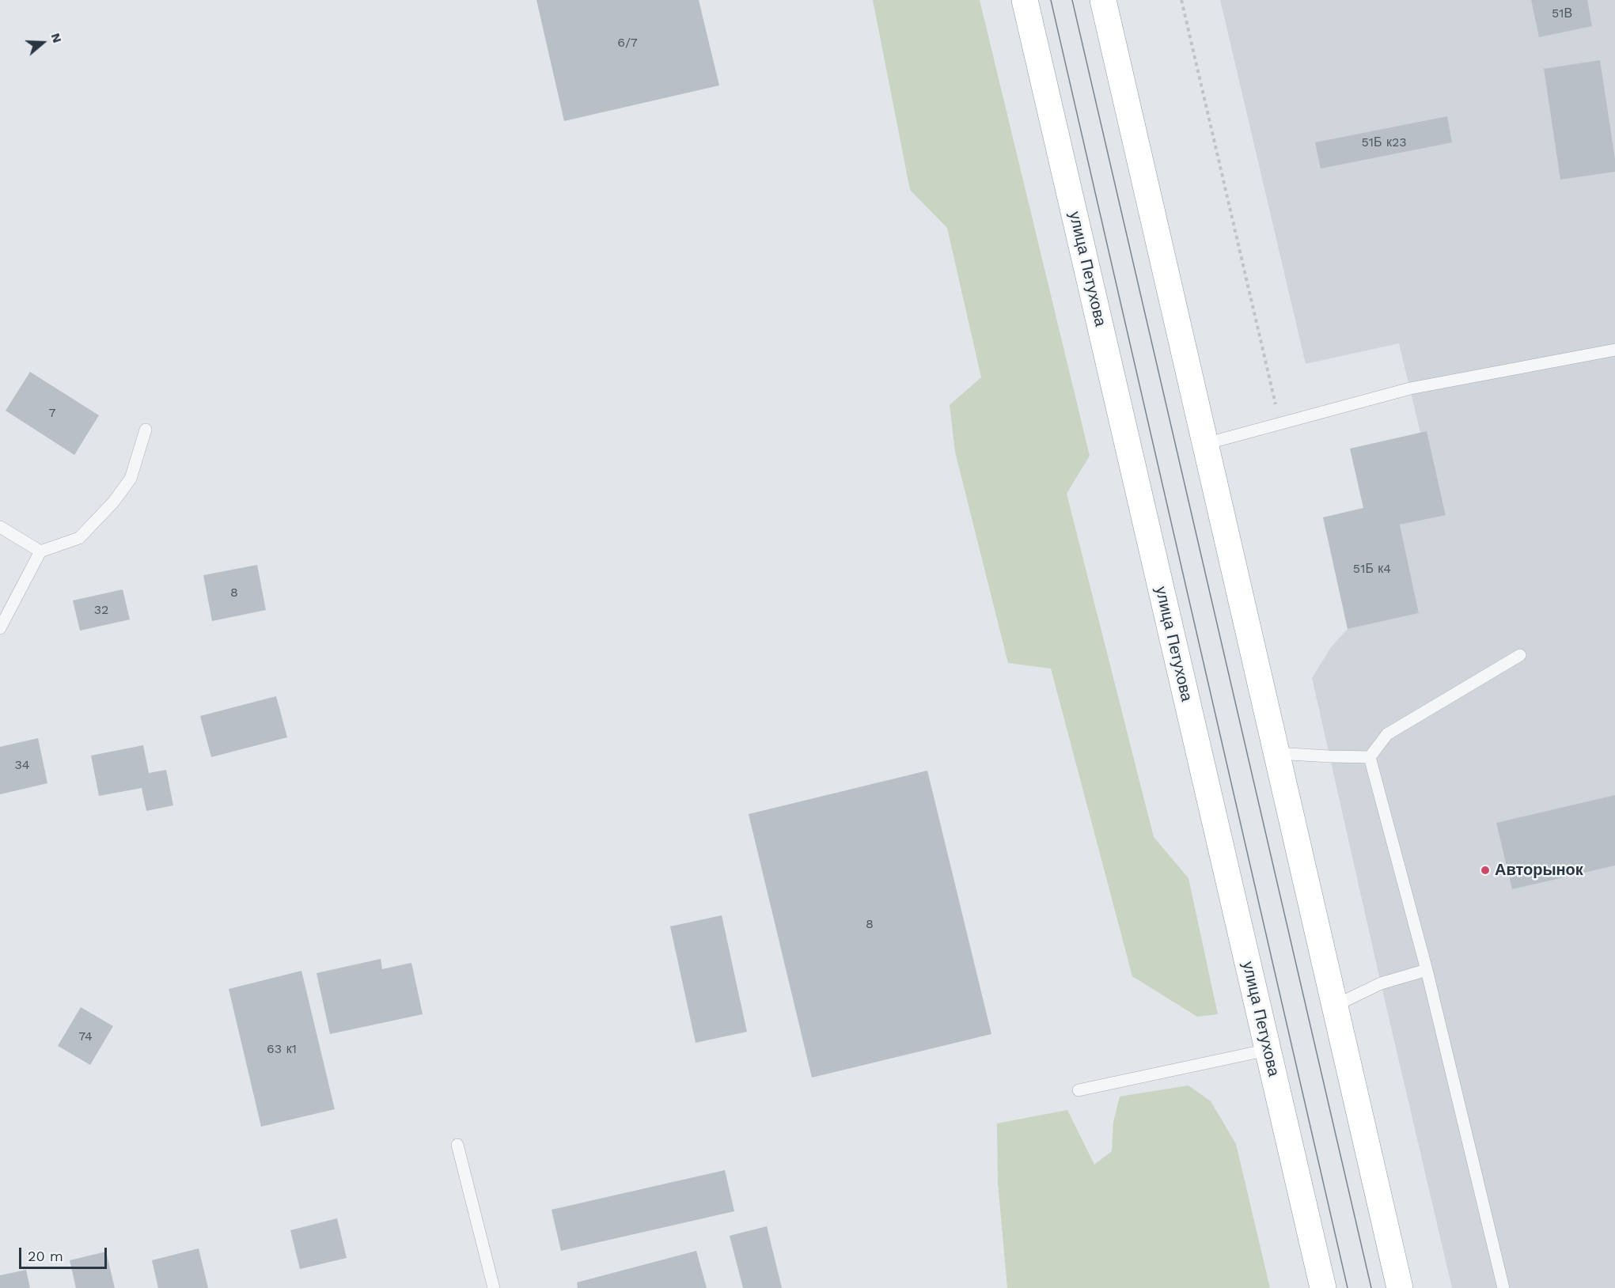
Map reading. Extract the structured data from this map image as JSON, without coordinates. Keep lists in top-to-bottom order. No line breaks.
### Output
{"streets":{"highway":["улица Петухова"]},"places":["Авторынок"],"house_numbers":["51В","6/7","51Б к23","7","51Б к4","8","32","34","8","74","63 к1"],"scale_bar":"20 m","north":"right"}
